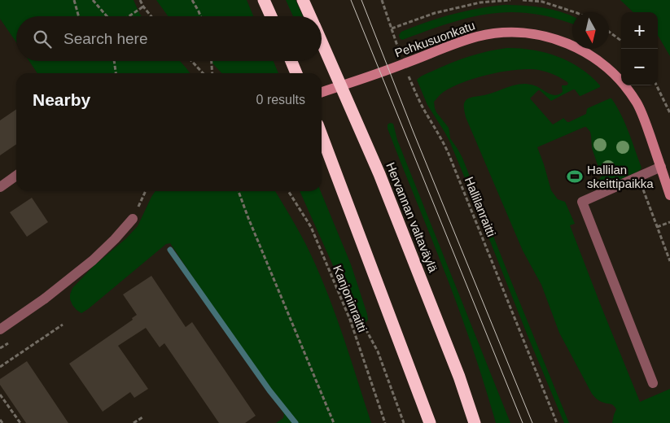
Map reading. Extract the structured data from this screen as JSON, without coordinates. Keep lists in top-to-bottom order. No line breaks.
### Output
{"streets":{"highway":["Hervannan valtaväylä"],"main road":["Pehkusuonkatu"],"path":["Hallilanraitti","Kanjoninraitti"]},"crossings":[["Pehkusuonkatu","Hallilanraitti"],["Pehkusuonkatu","Hervannan valtaväylä"]],"places":{"sports":["Hallilan skeittipaikka"]},"north":"bottom","page":{"map_buttons":["+","−"],"search":"Search here","heading":["Nearby","0 results"]}}
